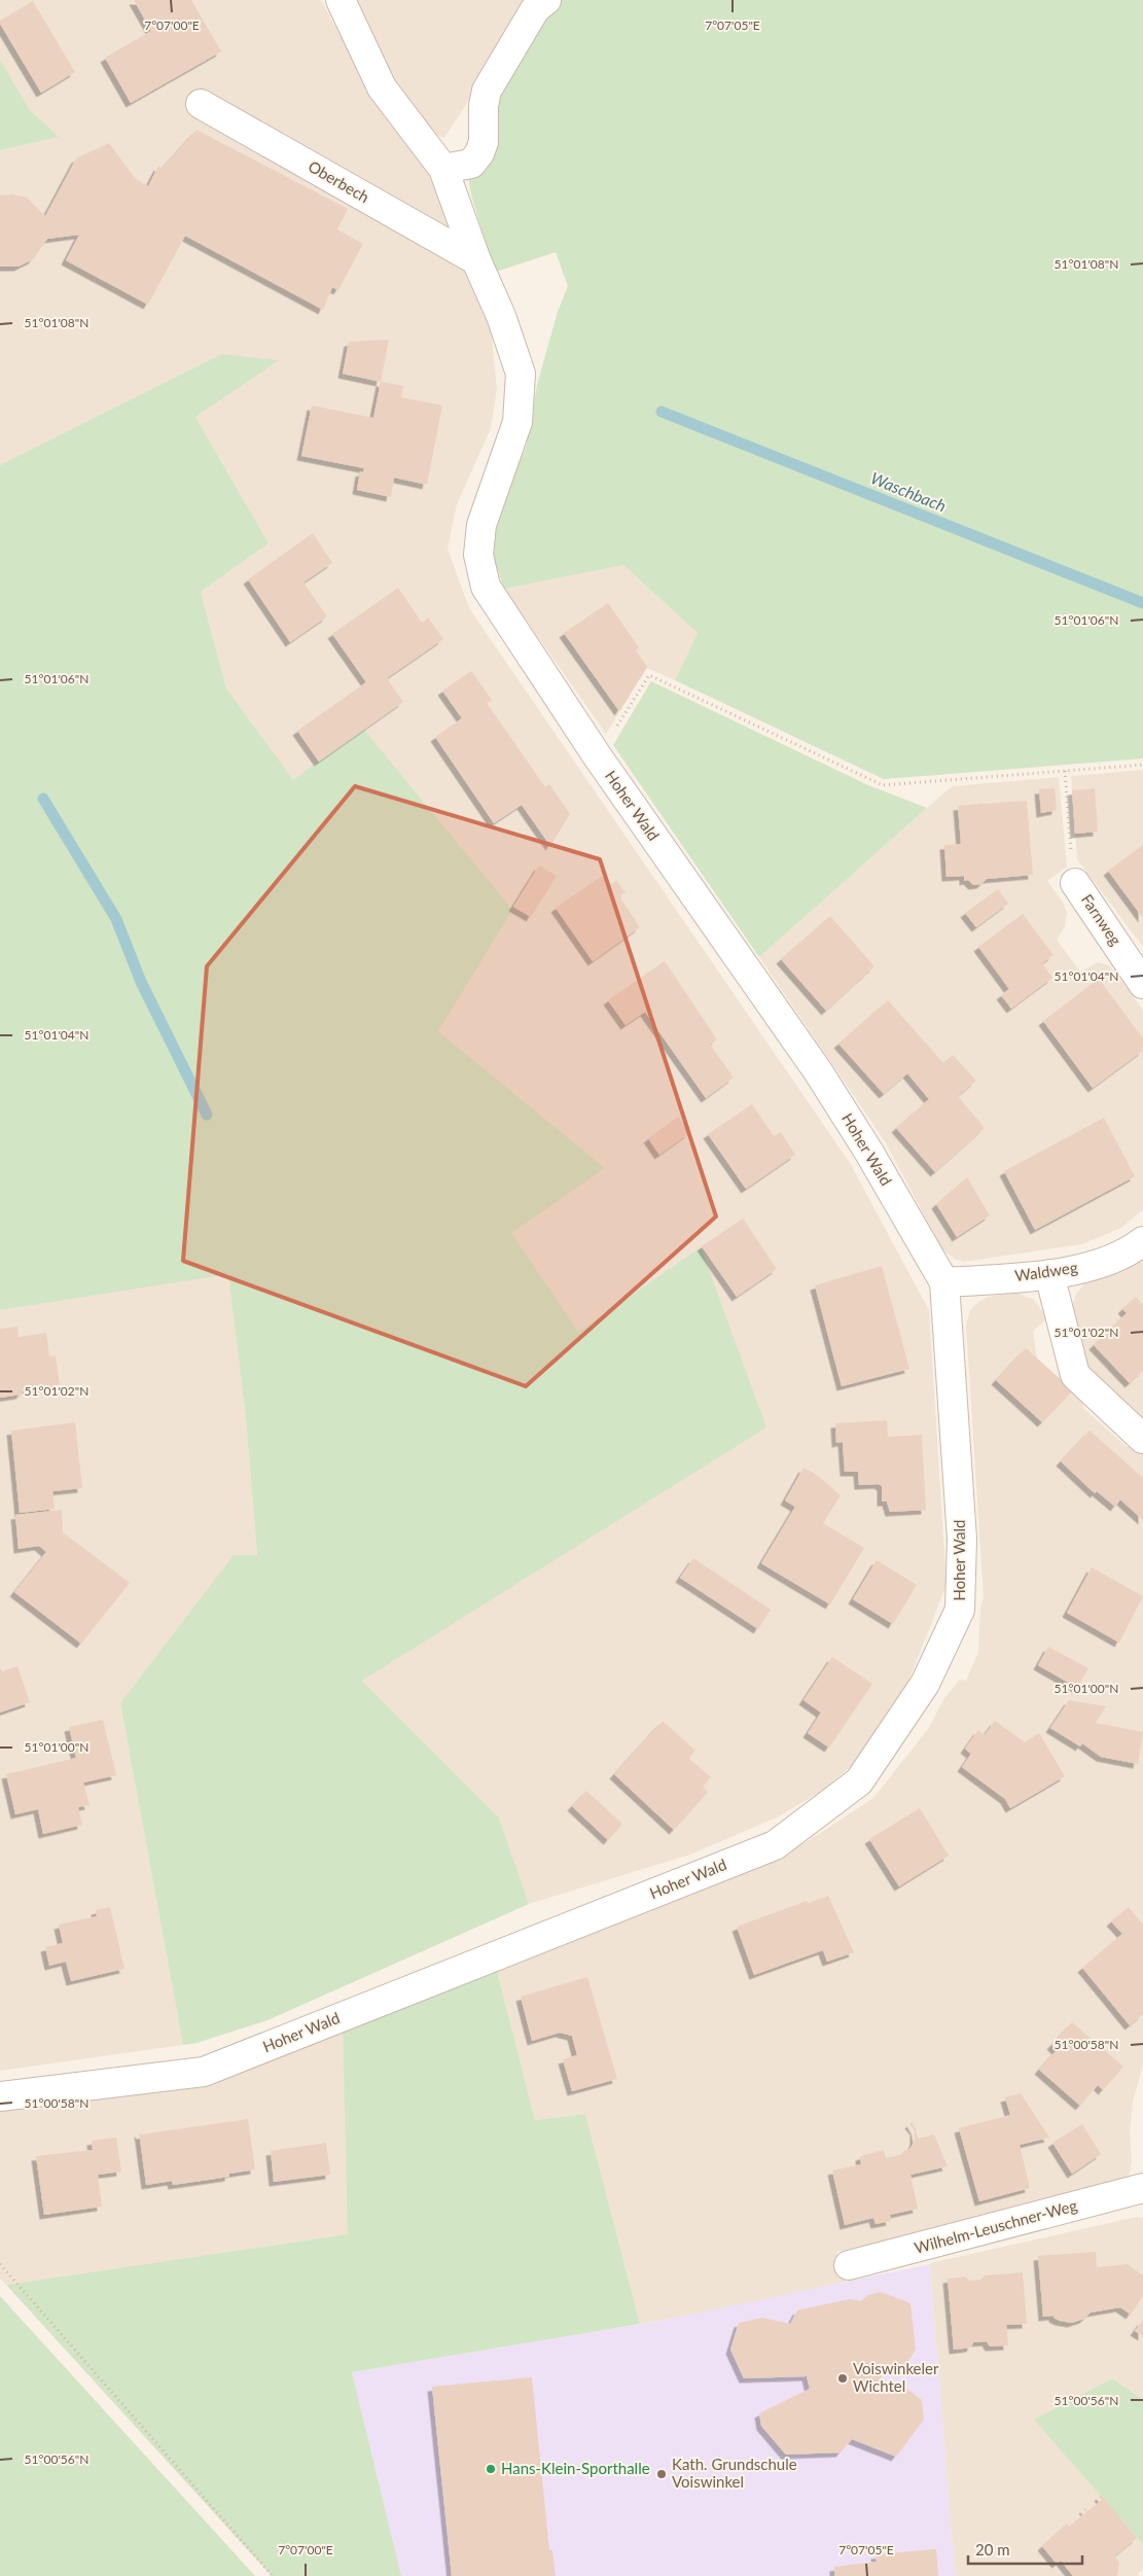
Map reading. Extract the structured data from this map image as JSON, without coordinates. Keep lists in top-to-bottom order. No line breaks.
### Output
{"streets":{"street":["Oberbech","Hoher Wald","Farnweg","Waldweg","Wilhelm-Leuschner-Weg"]},"crossings":[["Oberbech","Hoher Wald"],["Hoher Wald","Waldweg"]],"water":["Waschbach"],"places":["Voiswinkeler Wichtel","Hans-Klein-Sporthalle","Kath. Grundschule Voiswinkel"],"scale_bar":"20 m","coordinates":["7°07'00\"E","7°07'05\"E","51°01'08\"N","51°01'06\"N","51°01'04\"N","51°01'02\"N","51°01'00\"N","51°00'58\"N","51°00'56\"N"]}
